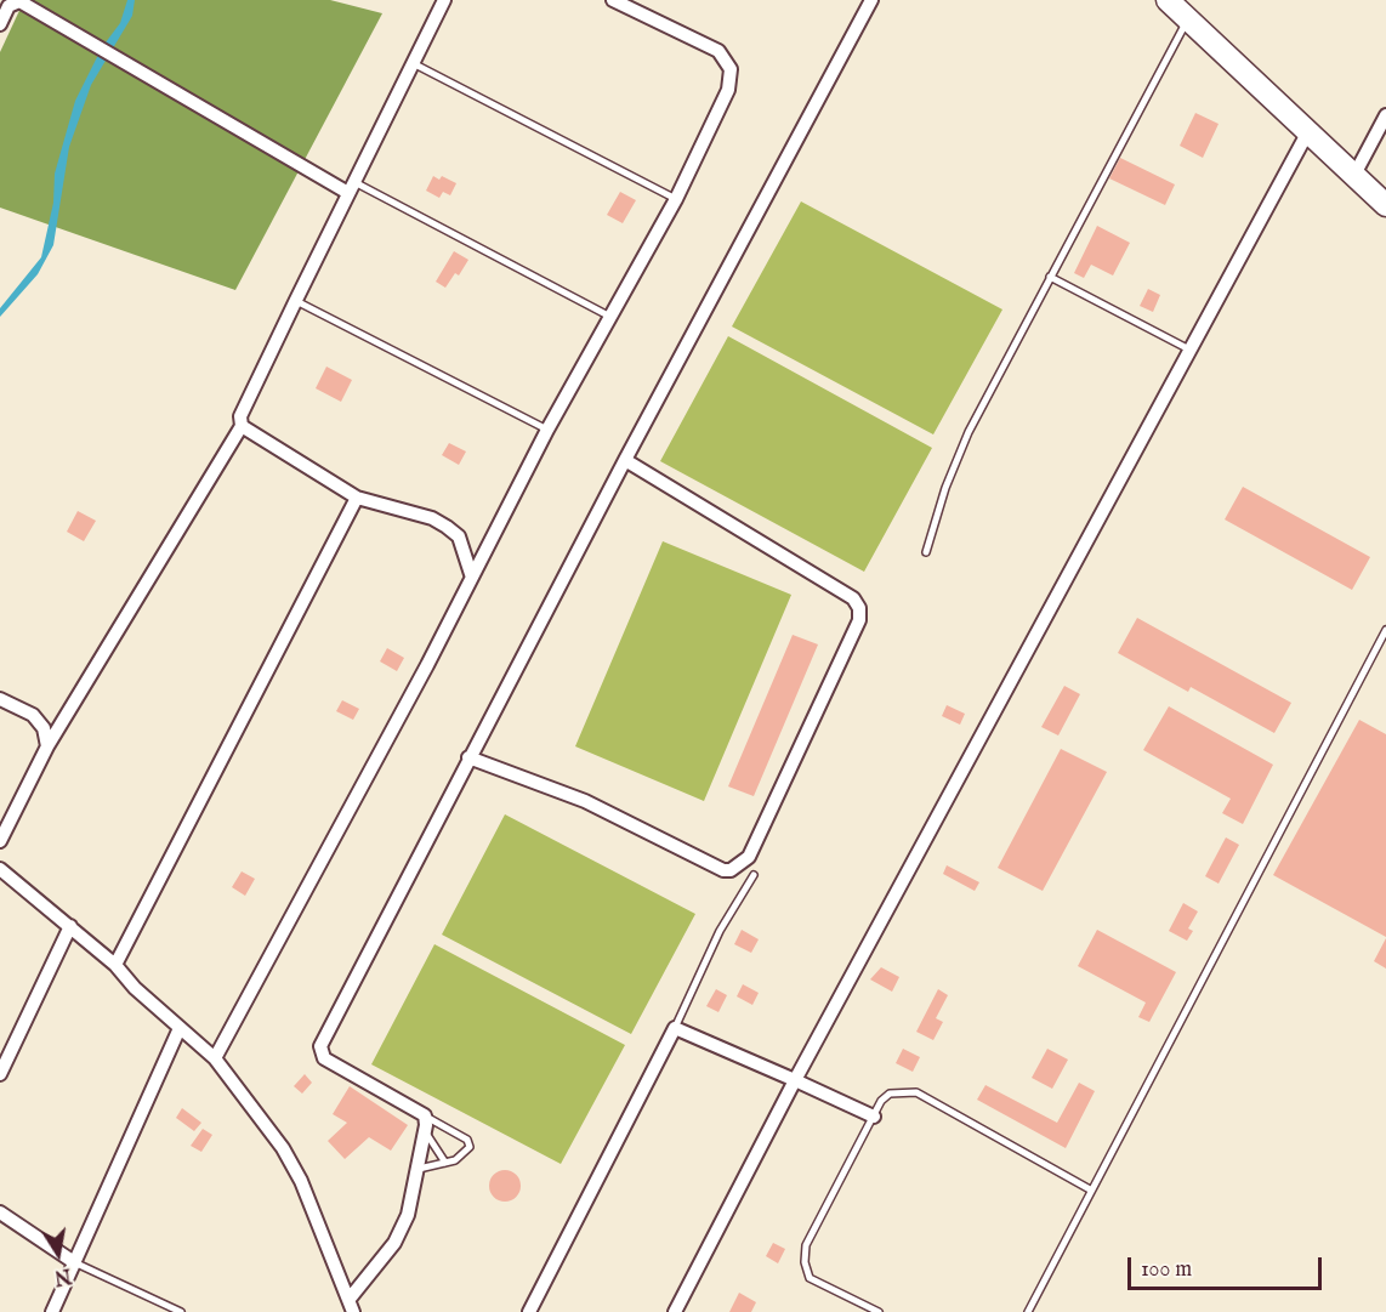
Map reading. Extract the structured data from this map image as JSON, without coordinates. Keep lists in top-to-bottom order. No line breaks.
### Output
{"scale_bar":"100 m","north":"bottom"}
